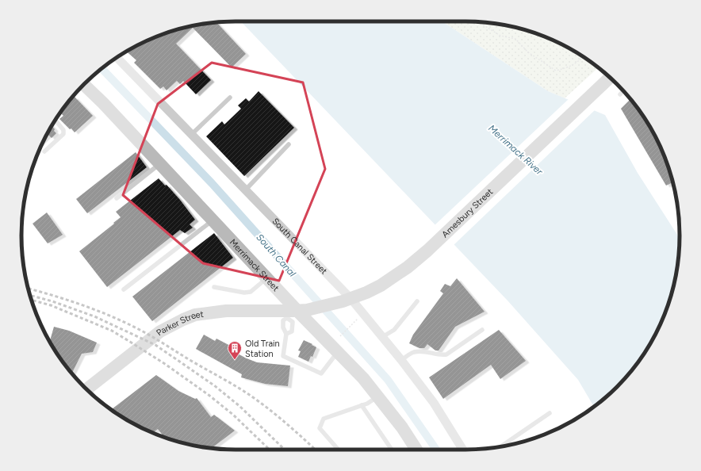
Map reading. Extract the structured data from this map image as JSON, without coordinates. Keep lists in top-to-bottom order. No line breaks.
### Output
{"streets":{"main road":["Amesbury Street","Merrimack Street","Parker Street"],"street":["South Canal Street"]},"crossings":[["Amesbury Street","South Canal Street"],["Amesbury Street","Merrimack Street"],["Amesbury Street","Parker Street"],["Merrimack Street","Parker Street"]],"water":["Merrimack River","South Canal"],"places":{"building":["Old Train Station"]}}
